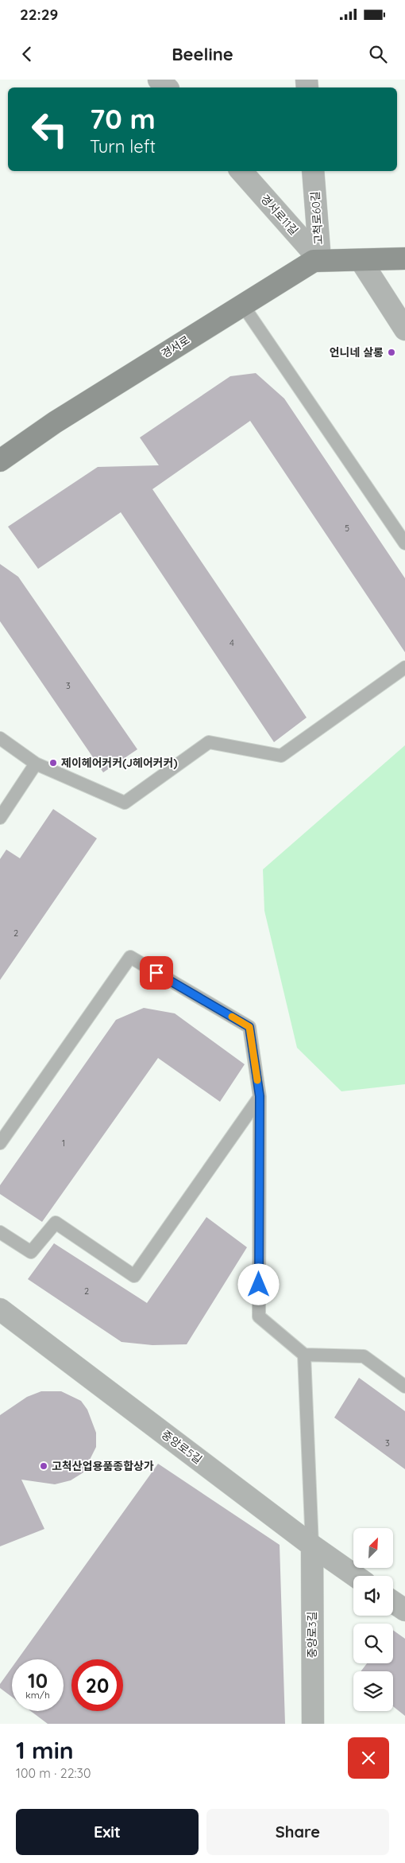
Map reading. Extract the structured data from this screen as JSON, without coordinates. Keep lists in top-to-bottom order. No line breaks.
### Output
{"streets":{"main road":["경서로"],"street":["경서로11길","고척로60길","중앙로5길","중앙로3길"]},"crossings":[["경서로11길","고척로60길"],["경서로11길","경서로"],["고척로60길","경서로"],["중앙로5길","중앙로3길"]],"places":["언니네 살롱","제이헤어커커(J헤어커커)","고척산업용품종합상가"],"house_numbers":["5","4","3","2","1","2","3"],"north":"top right","page":{"status":"22:29","header":"Beeline","turn":["70 m","Turn left"],"speed":"10 km/h","limit":"20","heading":["1 min","100 m · 22:30"],"buttons":["Exit","Share"]}}
